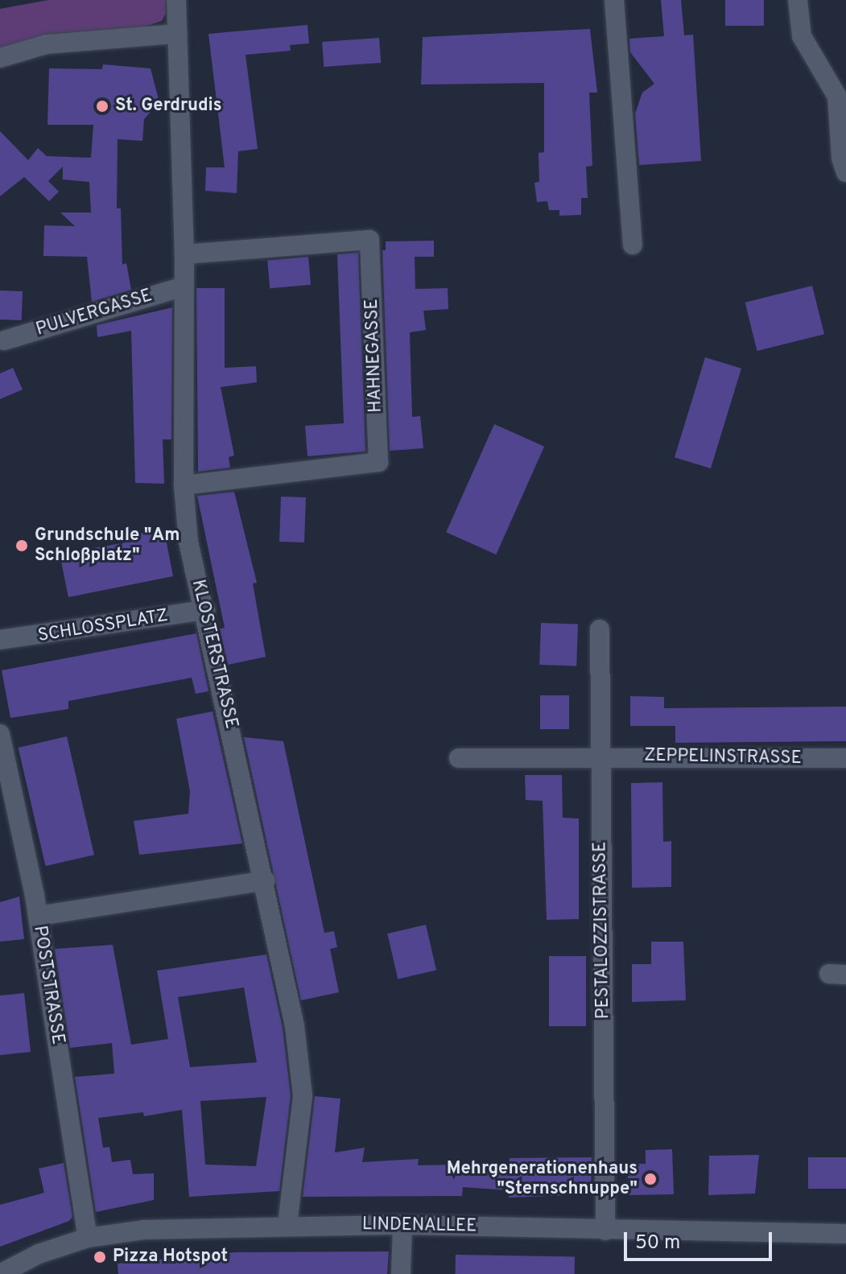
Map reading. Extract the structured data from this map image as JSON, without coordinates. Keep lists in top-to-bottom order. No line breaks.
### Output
{"streets":{"street":["PULVERGASSE","HAHNEGASSE","SCHLOSSPLATZ","KLOSTERSTRASSE","ZEPPELINSTRASSE","PESTALOZZISTRASSE","POSTSTRASSE","LINDENALLEE"]},"crossings":[["PULVERGASSE","KLOSTERSTRASSE"],["HAHNEGASSE","KLOSTERSTRASSE"],["SCHLOSSPLATZ","KLOSTERSTRASSE"],["KLOSTERSTRASSE","LINDENALLEE"],["ZEPPELINSTRASSE","PESTALOZZISTRASSE"],["PESTALOZZISTRASSE","LINDENALLEE"],["POSTSTRASSE","LINDENALLEE"]],"places":["St. Gerdrudis","Grundschule \"Am Schloßplatz\"","Mehrgenerationenhaus \"Sternschnuppe\"","Pizza Hotspot"],"scale_bar":"50 m"}
